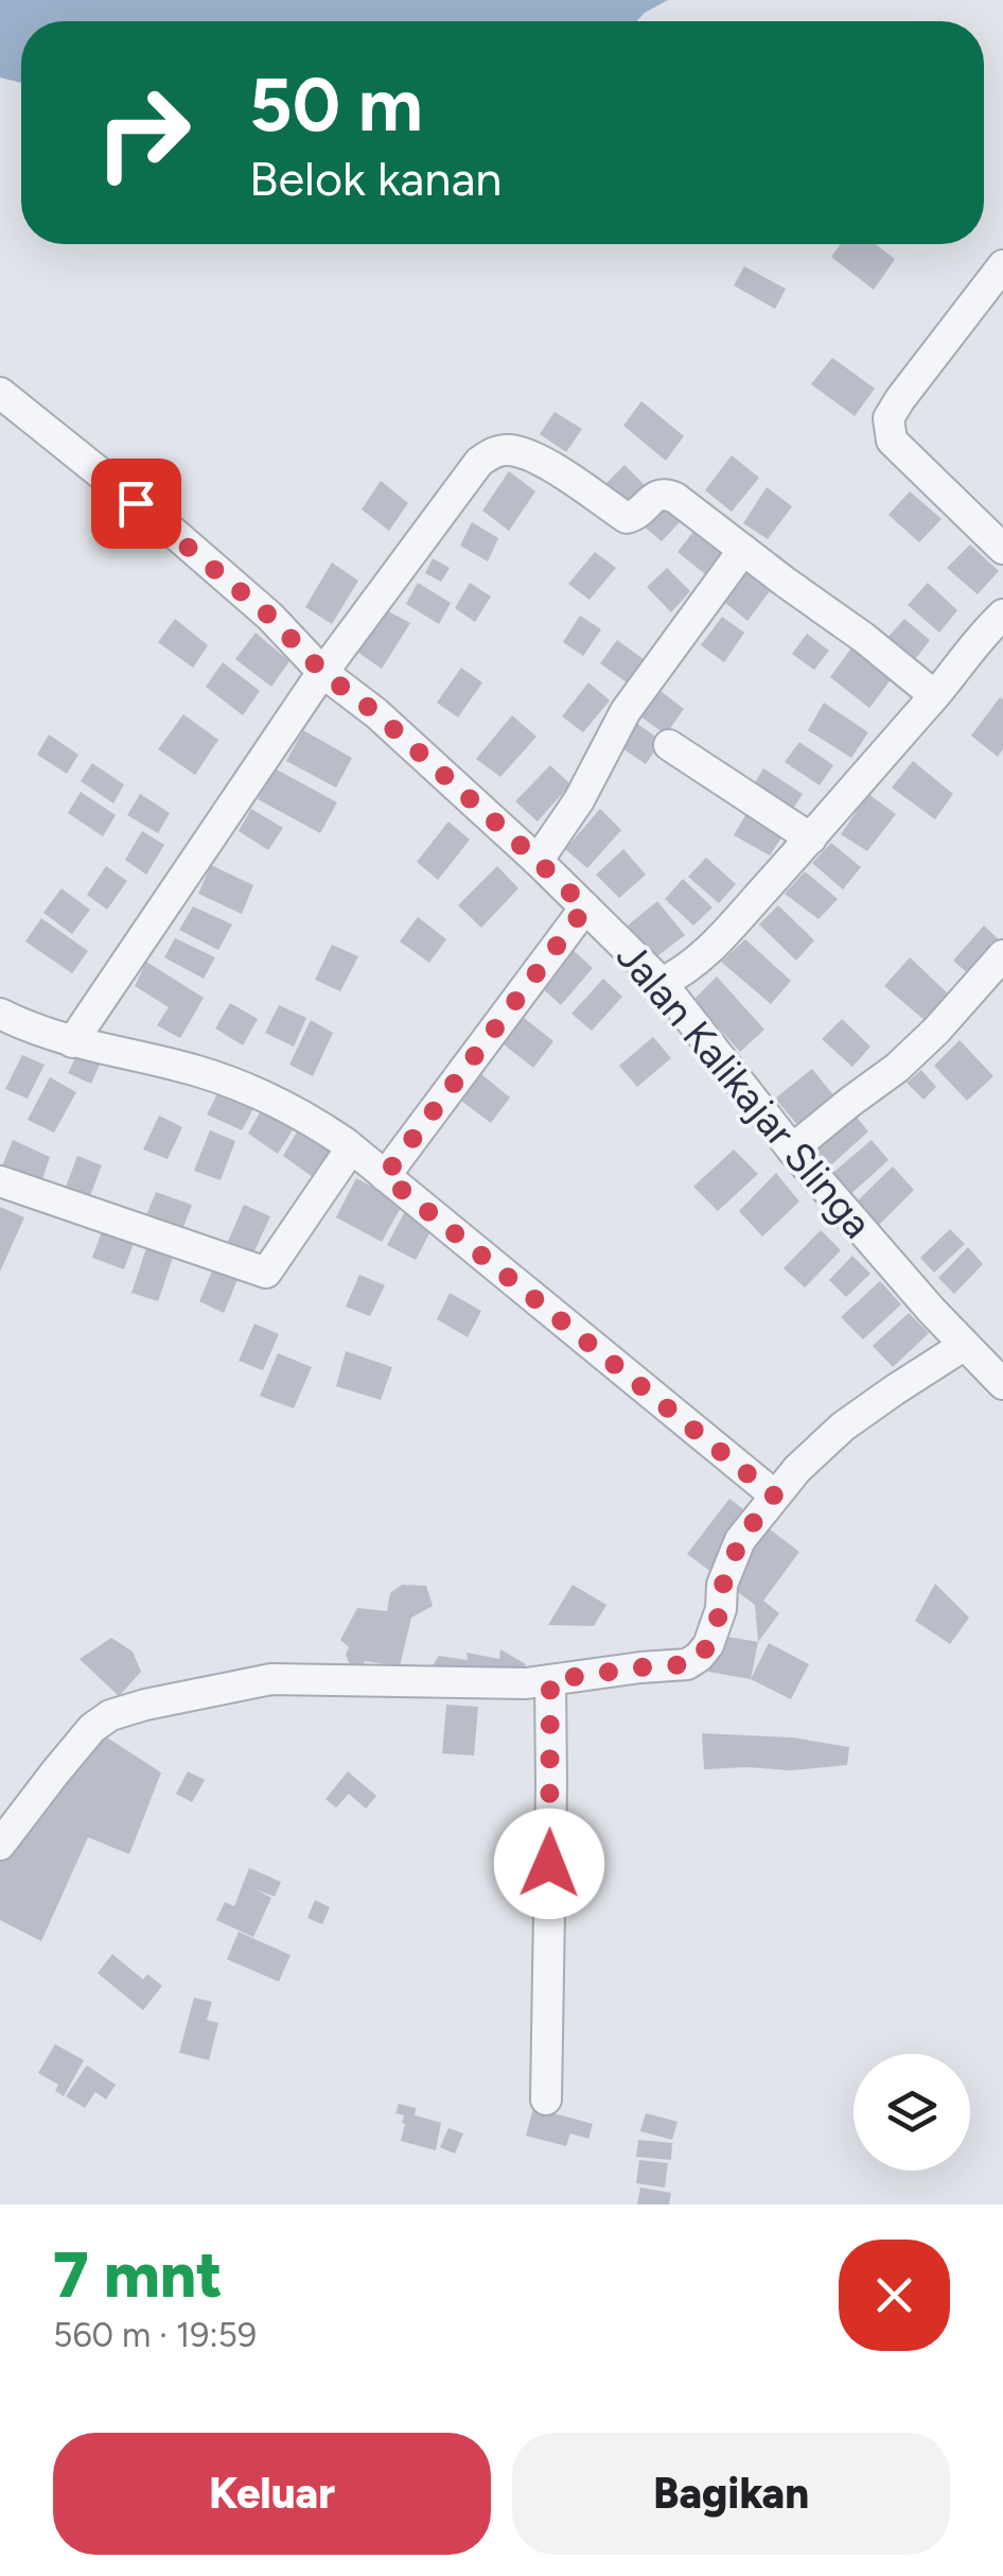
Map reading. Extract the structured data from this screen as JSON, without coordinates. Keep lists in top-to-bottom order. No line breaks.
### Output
{"streets":{"street":["Jalan Kalikajar Slinga"]},"page":{"turn":["50 m","Belok kanan"],"heading":["7 mnt","560 m · 19:59"],"buttons":["Keluar","Bagikan"]}}
